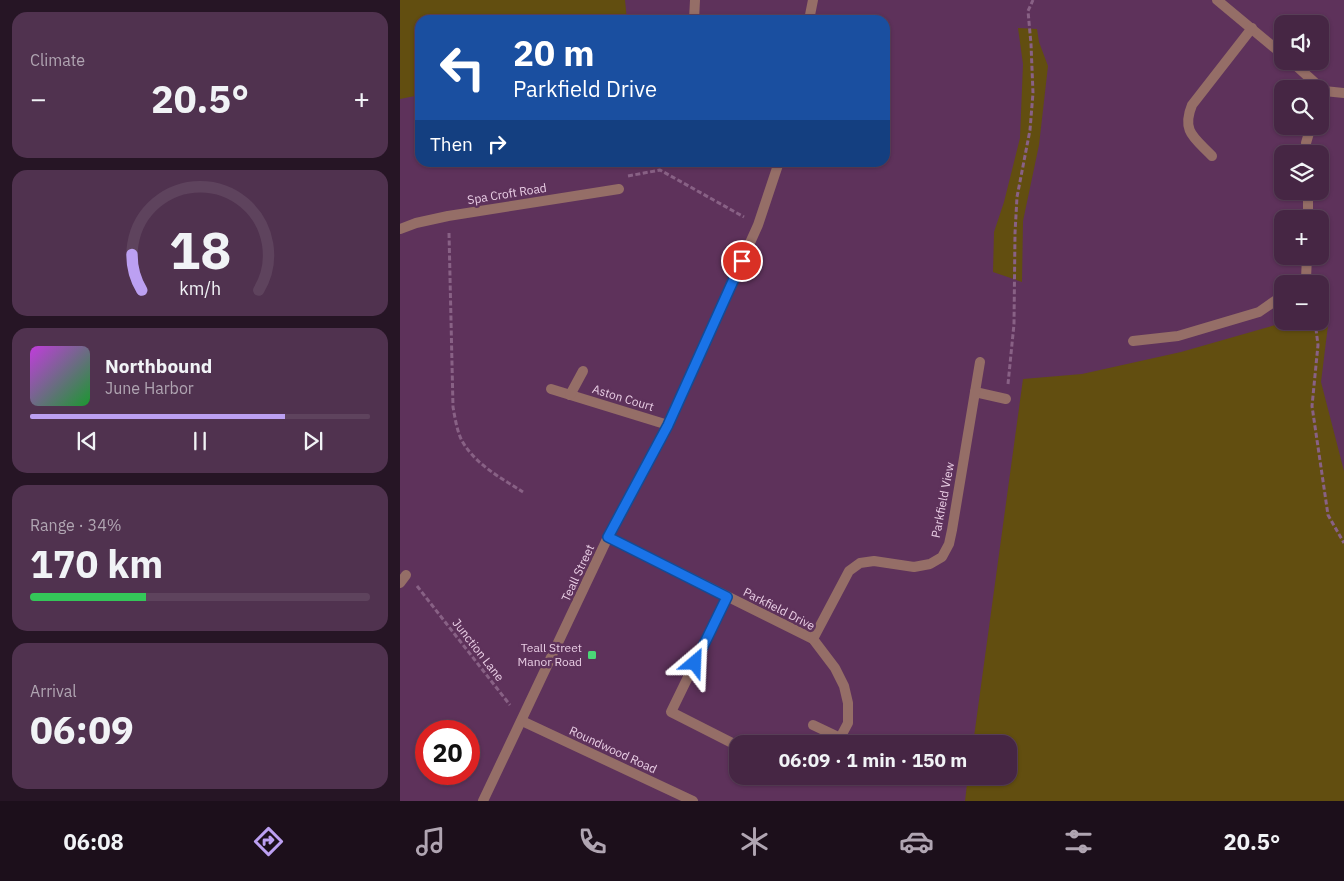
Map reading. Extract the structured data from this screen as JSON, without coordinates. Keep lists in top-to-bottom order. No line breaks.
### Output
{"streets":{"street":["Spa Croft Road","Aston Court","Parkfield View","Teall Street","Parkfield Drive","Roundwood Road"],"path":["Junction Lane"]},"crossings":[["Aston Court","Teall Street"],["Parkfield View","Parkfield Drive"],["Teall Street","Parkfield Drive"],["Teall Street","Junction Lane"],["Teall Street","Roundwood Road"],["Junction Lane","Roundwood Road"]],"places":{"transit":["Teall Street Manor Road"]},"page":{"tile":["Climate",["Range · 34%","170 km"],["Arrival","06:09"]],"map_buttons":["+","−"],"turn":["20 m","Parkfield Drive"],"heat":["−","20.5°","+"],"then":"Then","song":["Northbound","June Harbor"],"limit":"20","trip":"06:09 · 1 min · 150 m","tabs":["06:08","20.5°"],"gauge":["18","km/h"]}}
